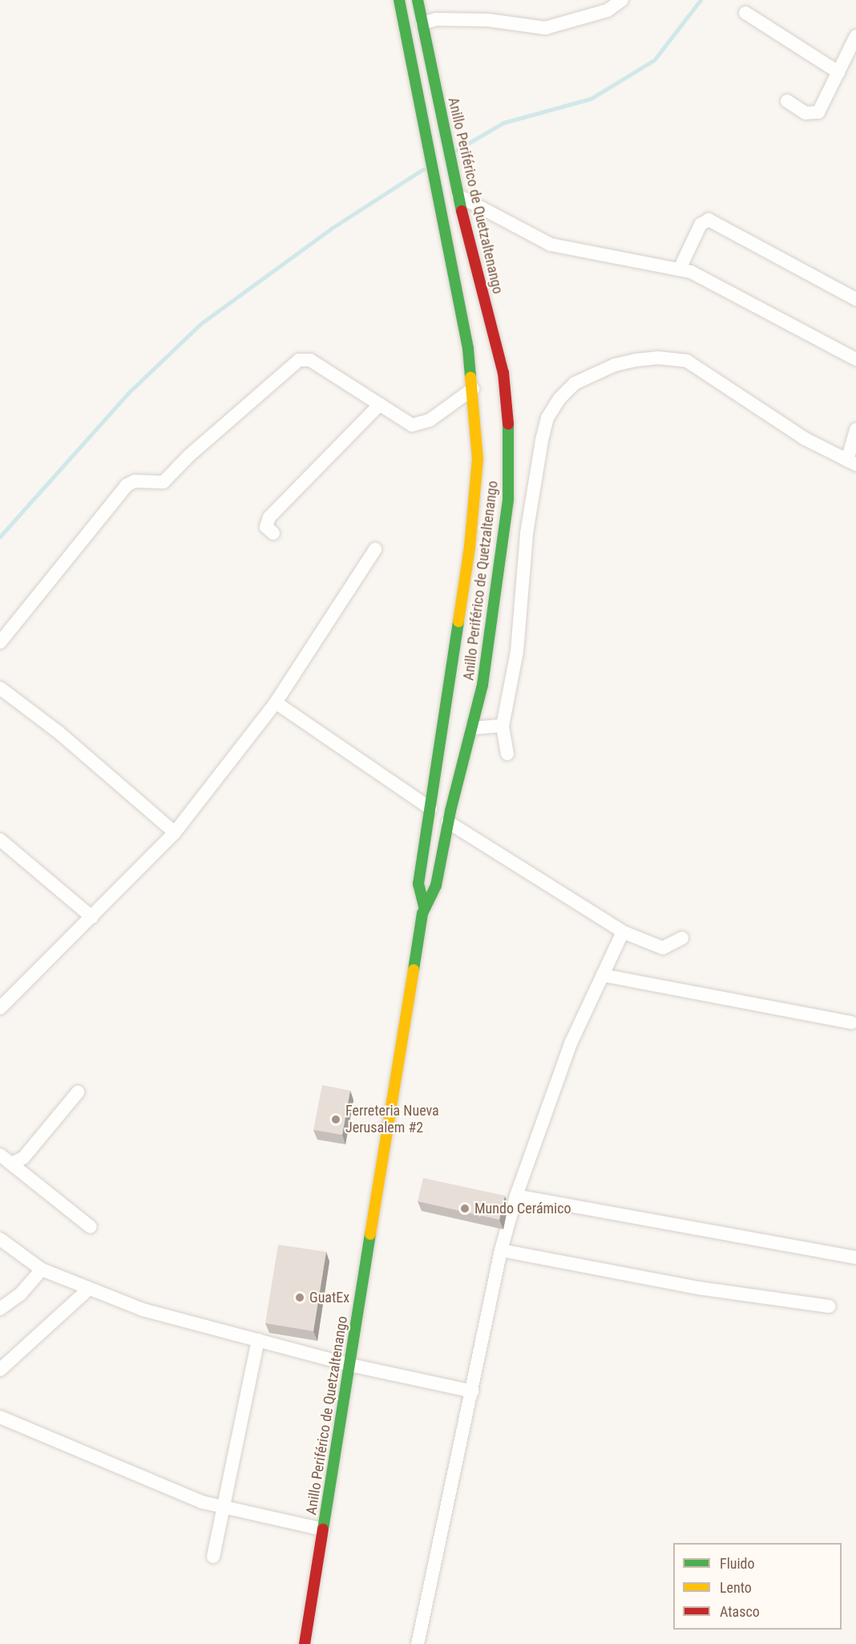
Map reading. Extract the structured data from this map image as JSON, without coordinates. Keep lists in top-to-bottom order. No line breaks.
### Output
{"streets":{"highway":["Anillo Periférico de Quetzaltenango"]},"places":["Ferreteria Nueva Jerusalem #2","Mundo Cerámico","GuatEx"],"legend":["Fluido","Lento","Atasco"]}
